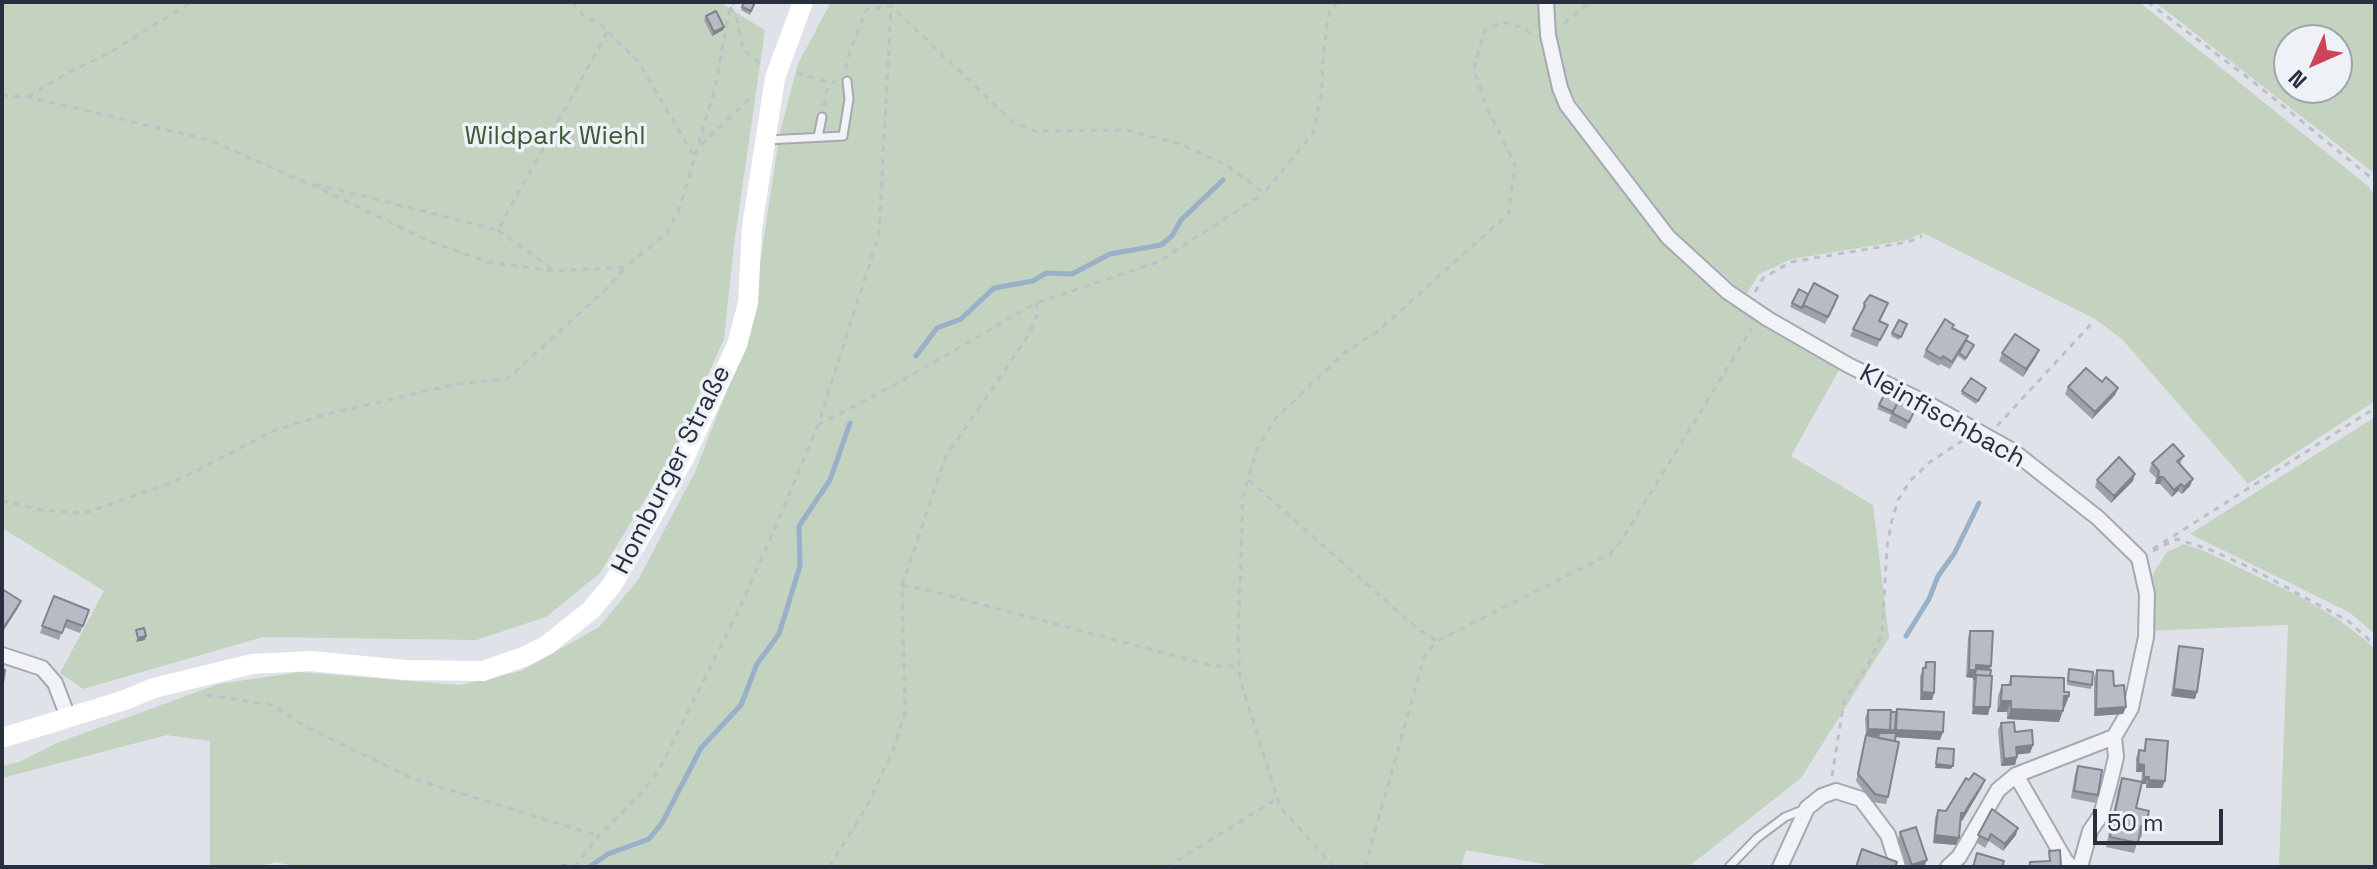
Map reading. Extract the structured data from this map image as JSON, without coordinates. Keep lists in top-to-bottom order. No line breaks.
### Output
{"streets":{"main road":["Homburger Straße"],"street":["Kleinfischbach"]},"parks":["Wildpark Wiehl"],"scale_bar":"50 m","north":"bottom left"}
